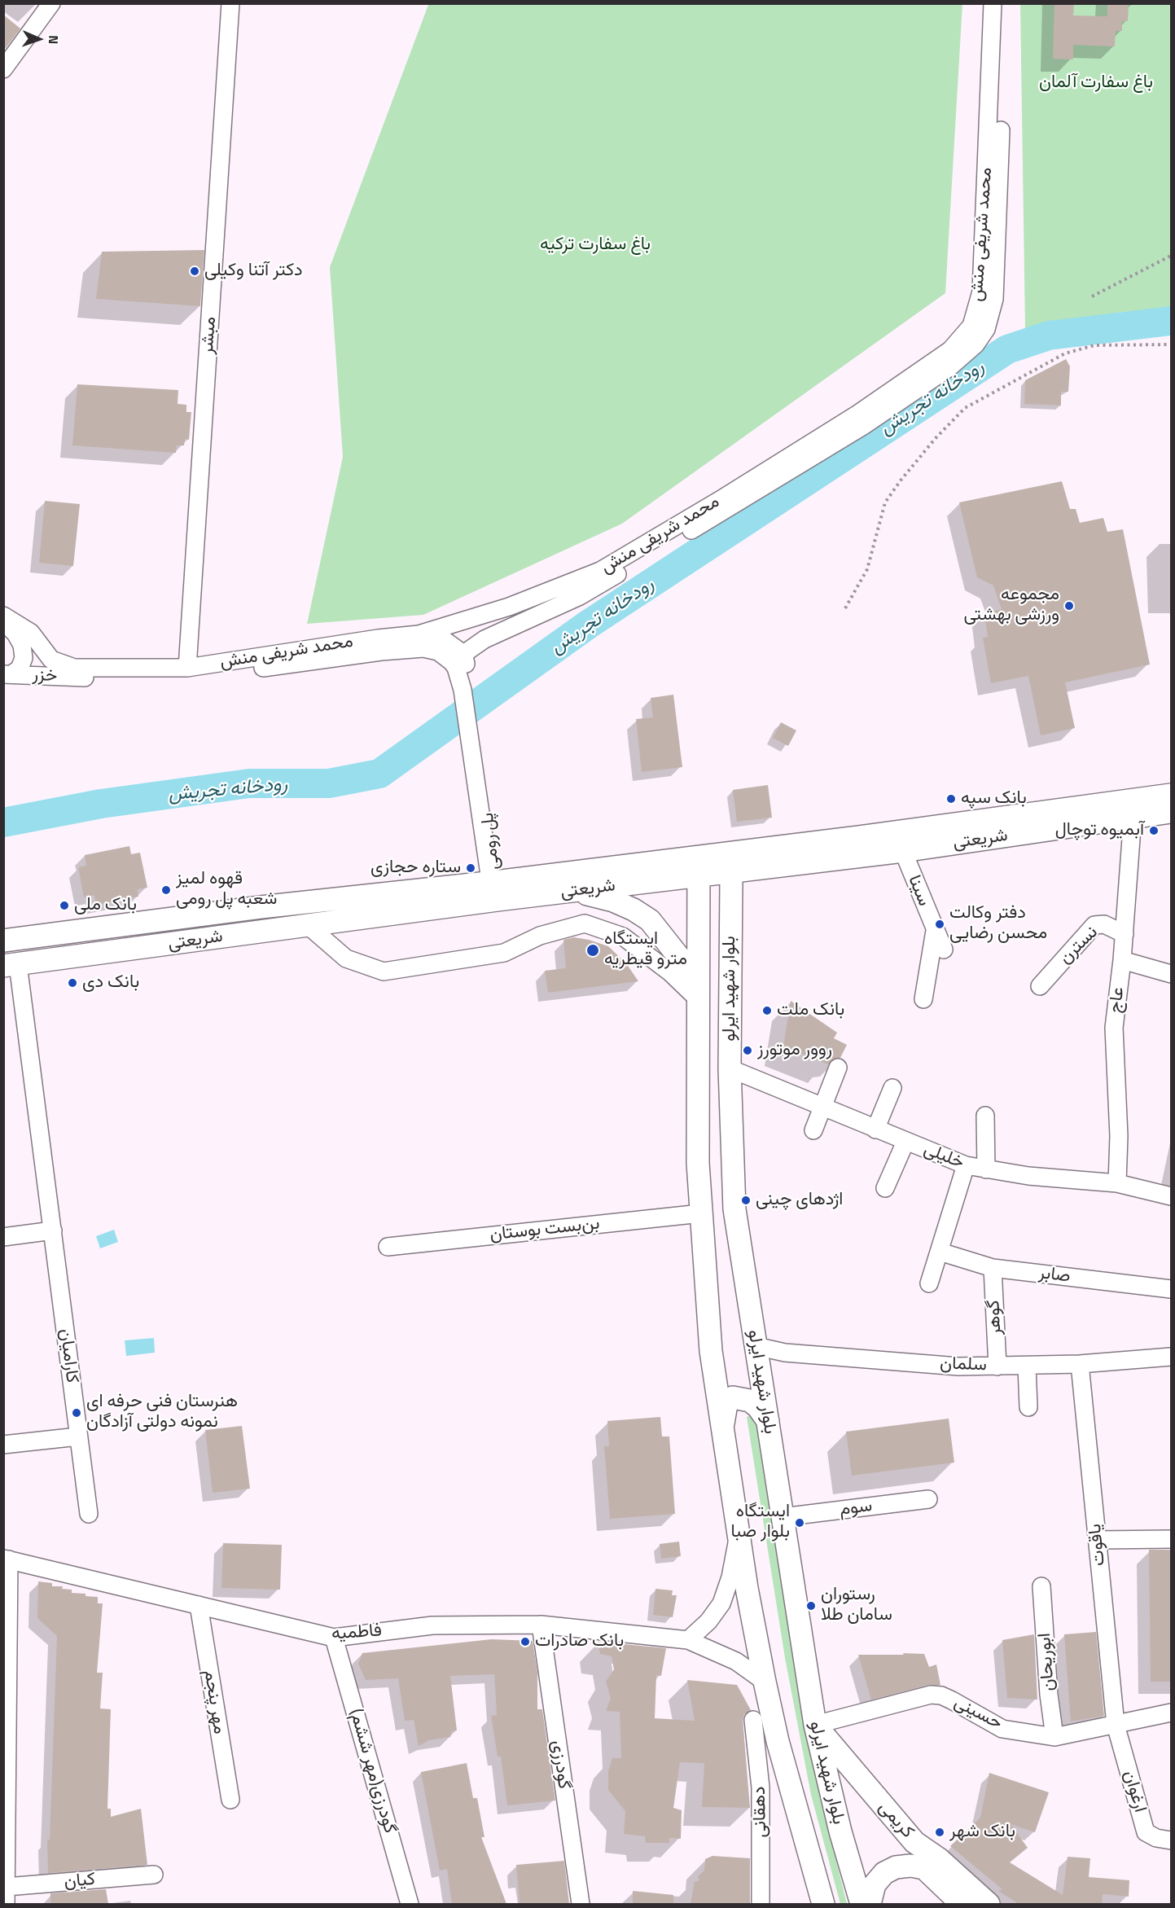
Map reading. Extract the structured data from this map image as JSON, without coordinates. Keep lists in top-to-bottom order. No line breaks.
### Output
{"streets":{"main road":["شریعتی","بلوار شهید ایرلو","کریمی"],"street":["محمد شریفی منش","مبشر","خزر","پل رومی","سینا","نسترن","عاج","خلیلی","بن‌بست بوستان","صابر","گوهر","کارامیان","سلمان","سوم","یاقوت","فاطمیه","ابوریحان","مهر پنجم","حسینی","گودرزی","گودرزی(مهر ششم)","ارغوان","دهقانی","کیان"]},"crossings":[["محمد شریفی منش","مبشر"],["محمد شریفی منش","خزر"],["محمد شریفی منش","پل رومی"],["شریعتی","پل رومی"],["شریعتی","سینا"],["شریعتی","بلوار شهید ایرلو"],["شریعتی","عاج"],["شریعتی","کارامیان"],["نسترن","عاج"],["بلوار شهید ایرلو","خلیلی"],["بلوار شهید ایرلو","بن‌بست بوستان"],["بلوار شهید ایرلو","سلمان"],["بلوار شهید ایرلو","سوم"],["بلوار شهید ایرلو","فاطمیه"],["بلوار شهید ایرلو","حسینی"],["بلوار شهید ایرلو","کریمی"],["عاج","خلیلی"],["صابر","گوهر"],["گوهر","سلمان"],["سلمان","یاقوت"],["یاقوت","حسینی"],["یاقوت","ارغوان"],["فاطمیه","مهر پنجم"],["فاطمیه","گودرزی"],["فاطمیه","گودرزی(مهر ششم)"],["ابوریحان","حسینی"],["حسینی","ارغوان"],["حسینی","کریمی"]],"water":["رودخانه تجریش"],"parks":["باغ سفارت آلمان","باغ سفارت ترکیه"],"places":["دکتر آتنا وکیلی","مجموعه ورزشی بهشتی","بانک سپه","آبمیوه توچال","ستاره حجازی","قهوه لمیز شعبه پل رومی","بانک ملی","دفتر وکالت محسن رضایی","ایستگاه مترو قیطریه","بانک دی","بانک ملت","روور موتورز","اژدهای چینی","هنرستان فنی حرفه ای نمونه دولتی آزادگان","ایستگاه بلوار صبا","رستوران سامان طلا","بانک صادرات","بانک شهر"],"north":"right"}
